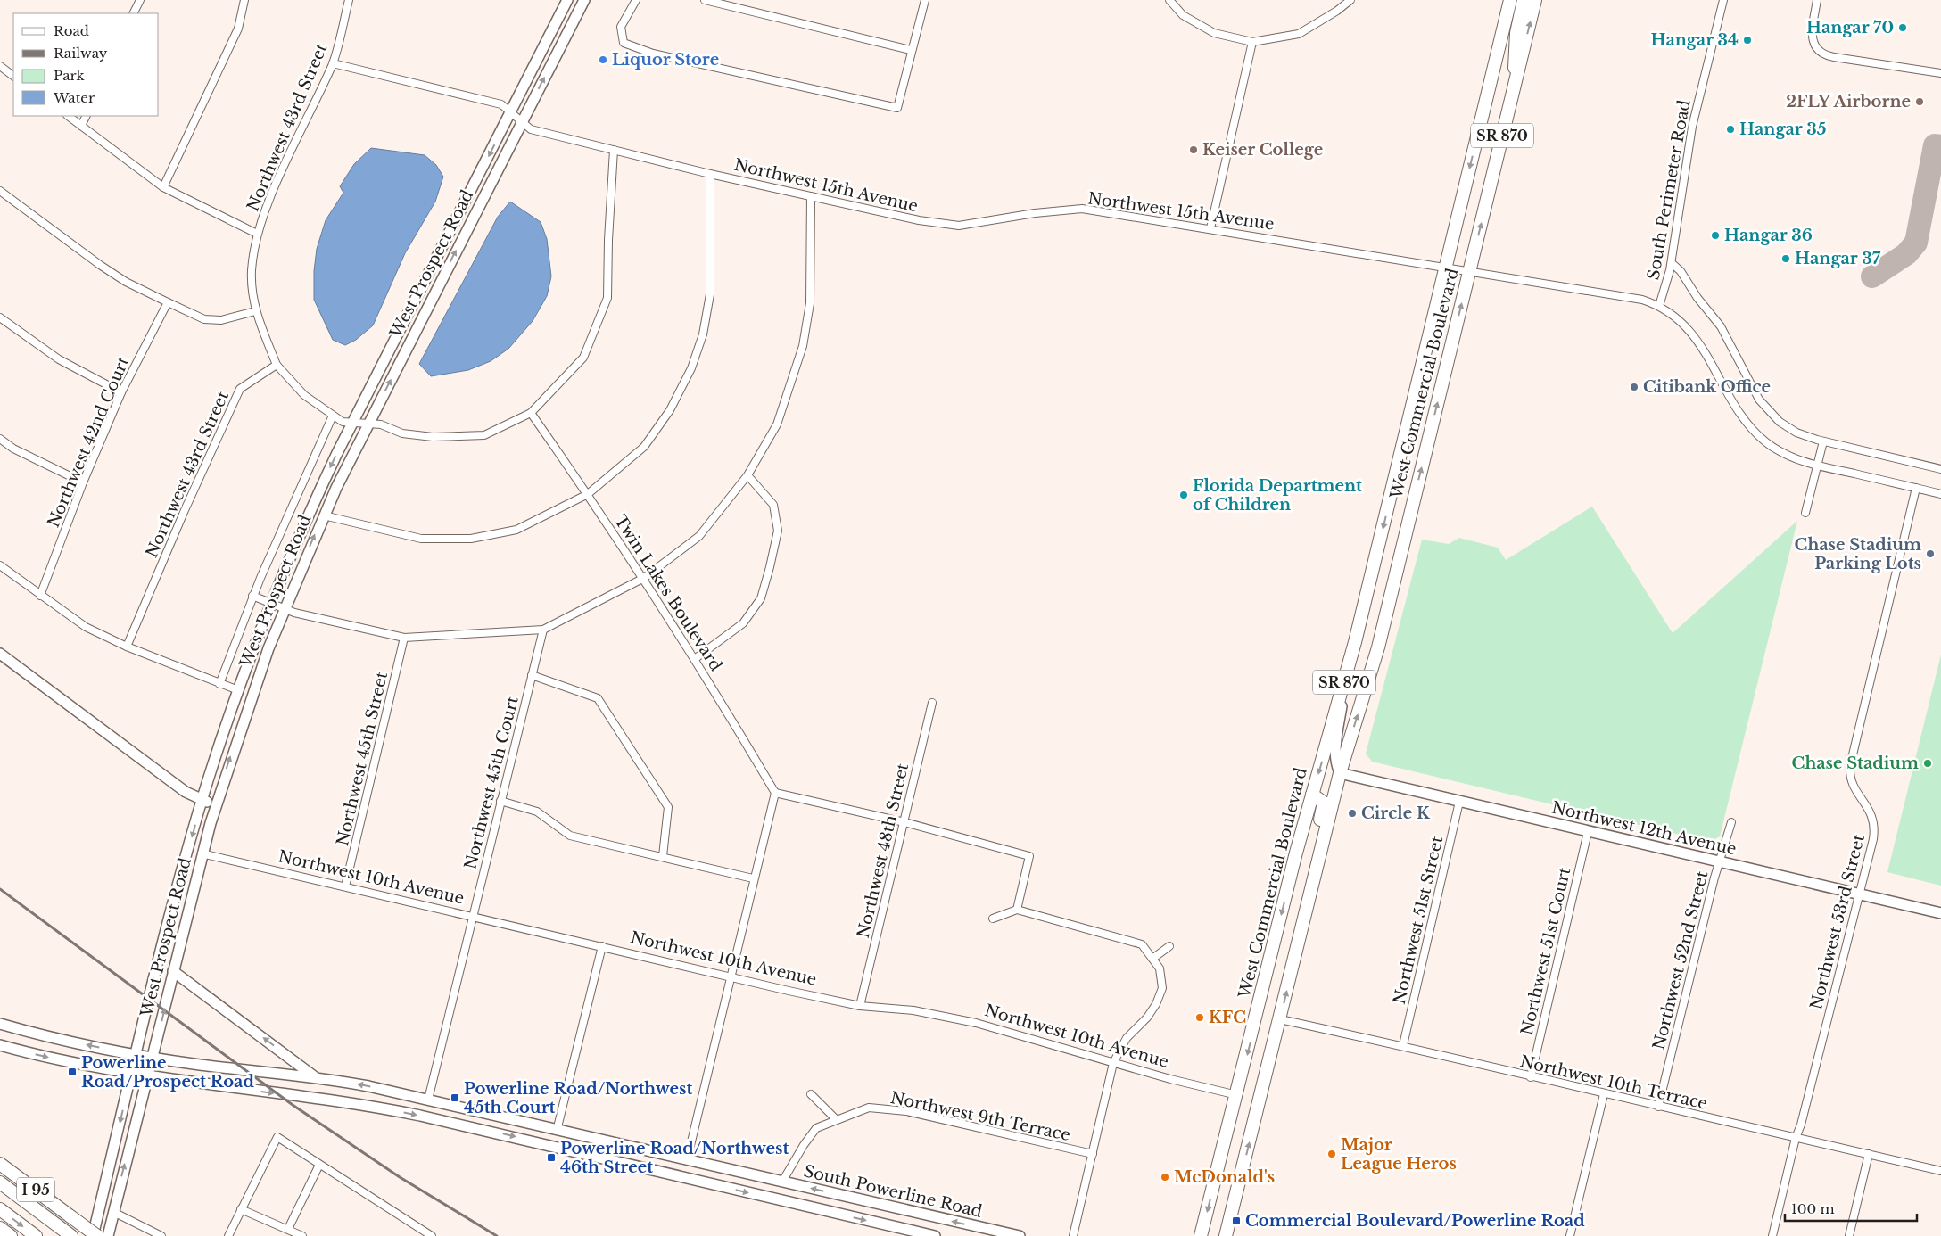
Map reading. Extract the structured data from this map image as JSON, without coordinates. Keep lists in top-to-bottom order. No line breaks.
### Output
{"streets":{"highway":["SR 870","West Commercial Boulevard","I 95"],"main road":["West Prospect Road","Northwest 12th Avenue","South Powerline Road"],"street":["Northwest 43rd Street","Northwest 15th Avenue","South Perimeter Road","Northwest 42nd Court","Twin Lakes Boulevard","Northwest 45th Street","Northwest 45th Court","Northwest 48th Street","Northwest 10th Avenue","Northwest 51st Street","Northwest 53rd Street","Northwest 51st Court","Northwest 52nd Street","Northwest 10th Terrace","Northwest 9th Terrace"]},"crossings":[["Northwest 43rd Street","Northwest 15th Avenue"],["Northwest 15th Avenue","South Perimeter Road"],["Northwest 15th Avenue","West Prospect Road"],["Northwest 15th Avenue","West Commercial Boulevard"],["Northwest 15th Avenue","Northwest 53rd Street"],["West Prospect Road","Northwest 10th Avenue"],["West Prospect Road","South Powerline Road"],["West Commercial Boulevard","Northwest 12th Avenue"],["West Commercial Boulevard","Northwest 10th Avenue"],["West Commercial Boulevard","Northwest 10th Terrace"],["Northwest 45th Street","Northwest 10th Avenue"],["Northwest 45th Court","Northwest 10th Avenue"],["Northwest 45th Court","South Powerline Road"],["Northwest 12th Avenue","Northwest 51st Street"],["Northwest 12th Avenue","Northwest 53rd Street"],["Northwest 12th Avenue","Northwest 51st Court"],["Northwest 12th Avenue","Northwest 52nd Street"],["Northwest 48th Street","Northwest 10th Avenue"],["Northwest 51st Street","Northwest 10th Terrace"],["Northwest 53rd Street","Northwest 10th Terrace"],["Northwest 51st Court","Northwest 10th Terrace"],["Northwest 52nd Street","Northwest 10th Terrace"],["Northwest 9th Terrace","South Powerline Road"]],"places":{"other":["Hangar 70","Hangar 34","Liquor Store","2FLY Airborne","Hangar 35","Keiser College","Hangar 36","Hangar 37","Citibank Office","Florida Department of Children","Chase Stadium Parking Lots","Chase Stadium","Circle K","KFC","Major League Heros","McDonald's"],"transit":["Powerline Road/Prospect Road","Powerline Road/Northwest 45th Court","Powerline Road/Northwest 46th Street","Commercial Boulevard/Powerline Road"]},"legend":["Road","Railway","Park","Water"],"scale_bar":"100 m"}
